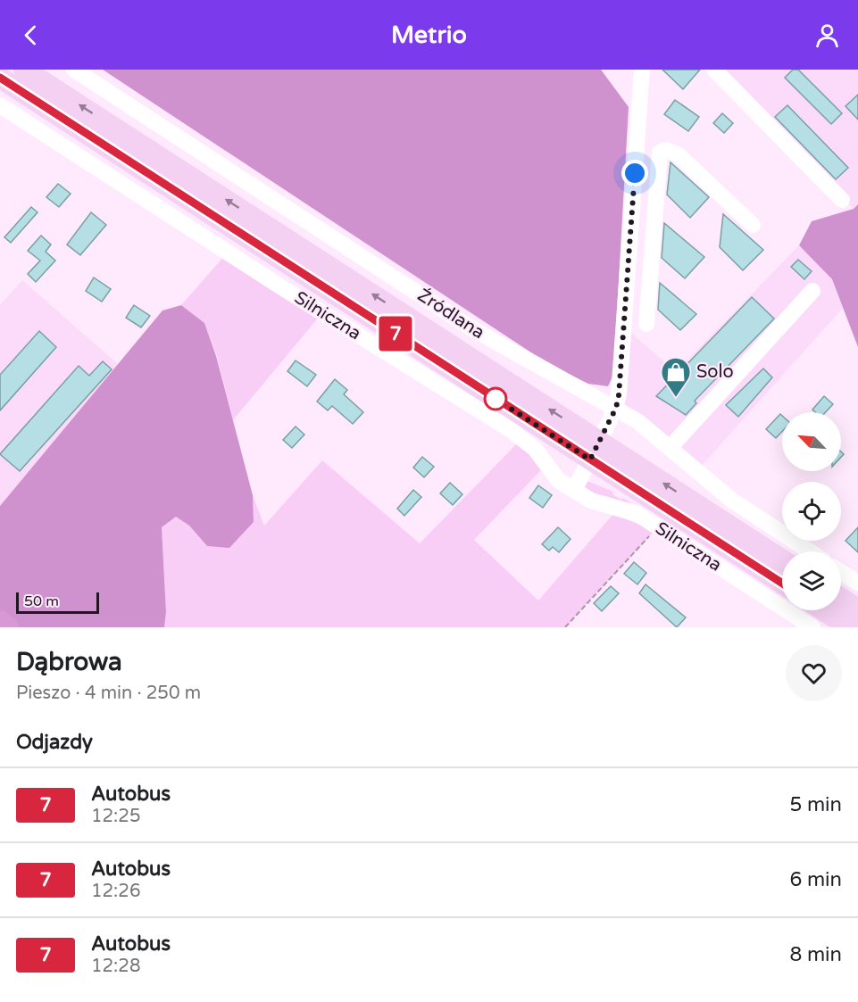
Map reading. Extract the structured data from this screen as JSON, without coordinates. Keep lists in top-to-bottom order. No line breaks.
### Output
{"streets":{"street":["Źródlana","Silniczna"]},"places":{"shop":["Solo"]},"lines":["bus line 7"],"scale_bar":"50 m","north":"top left","page":{"header":"Metrio","on_map":"7","scale":"50 m","heading":[["Dąbrowa","Pieszo · 4 min · 250 m"],"Odjazdy"],"list":[{"mark":"7","name":"Autobus","note":"12:25","value":"5 min"},{"mark":"7","name":"Autobus","note":"12:26","value":"6 min"},{"mark":"7","name":"Autobus","note":"12:28","value":"8 min"}]}}
